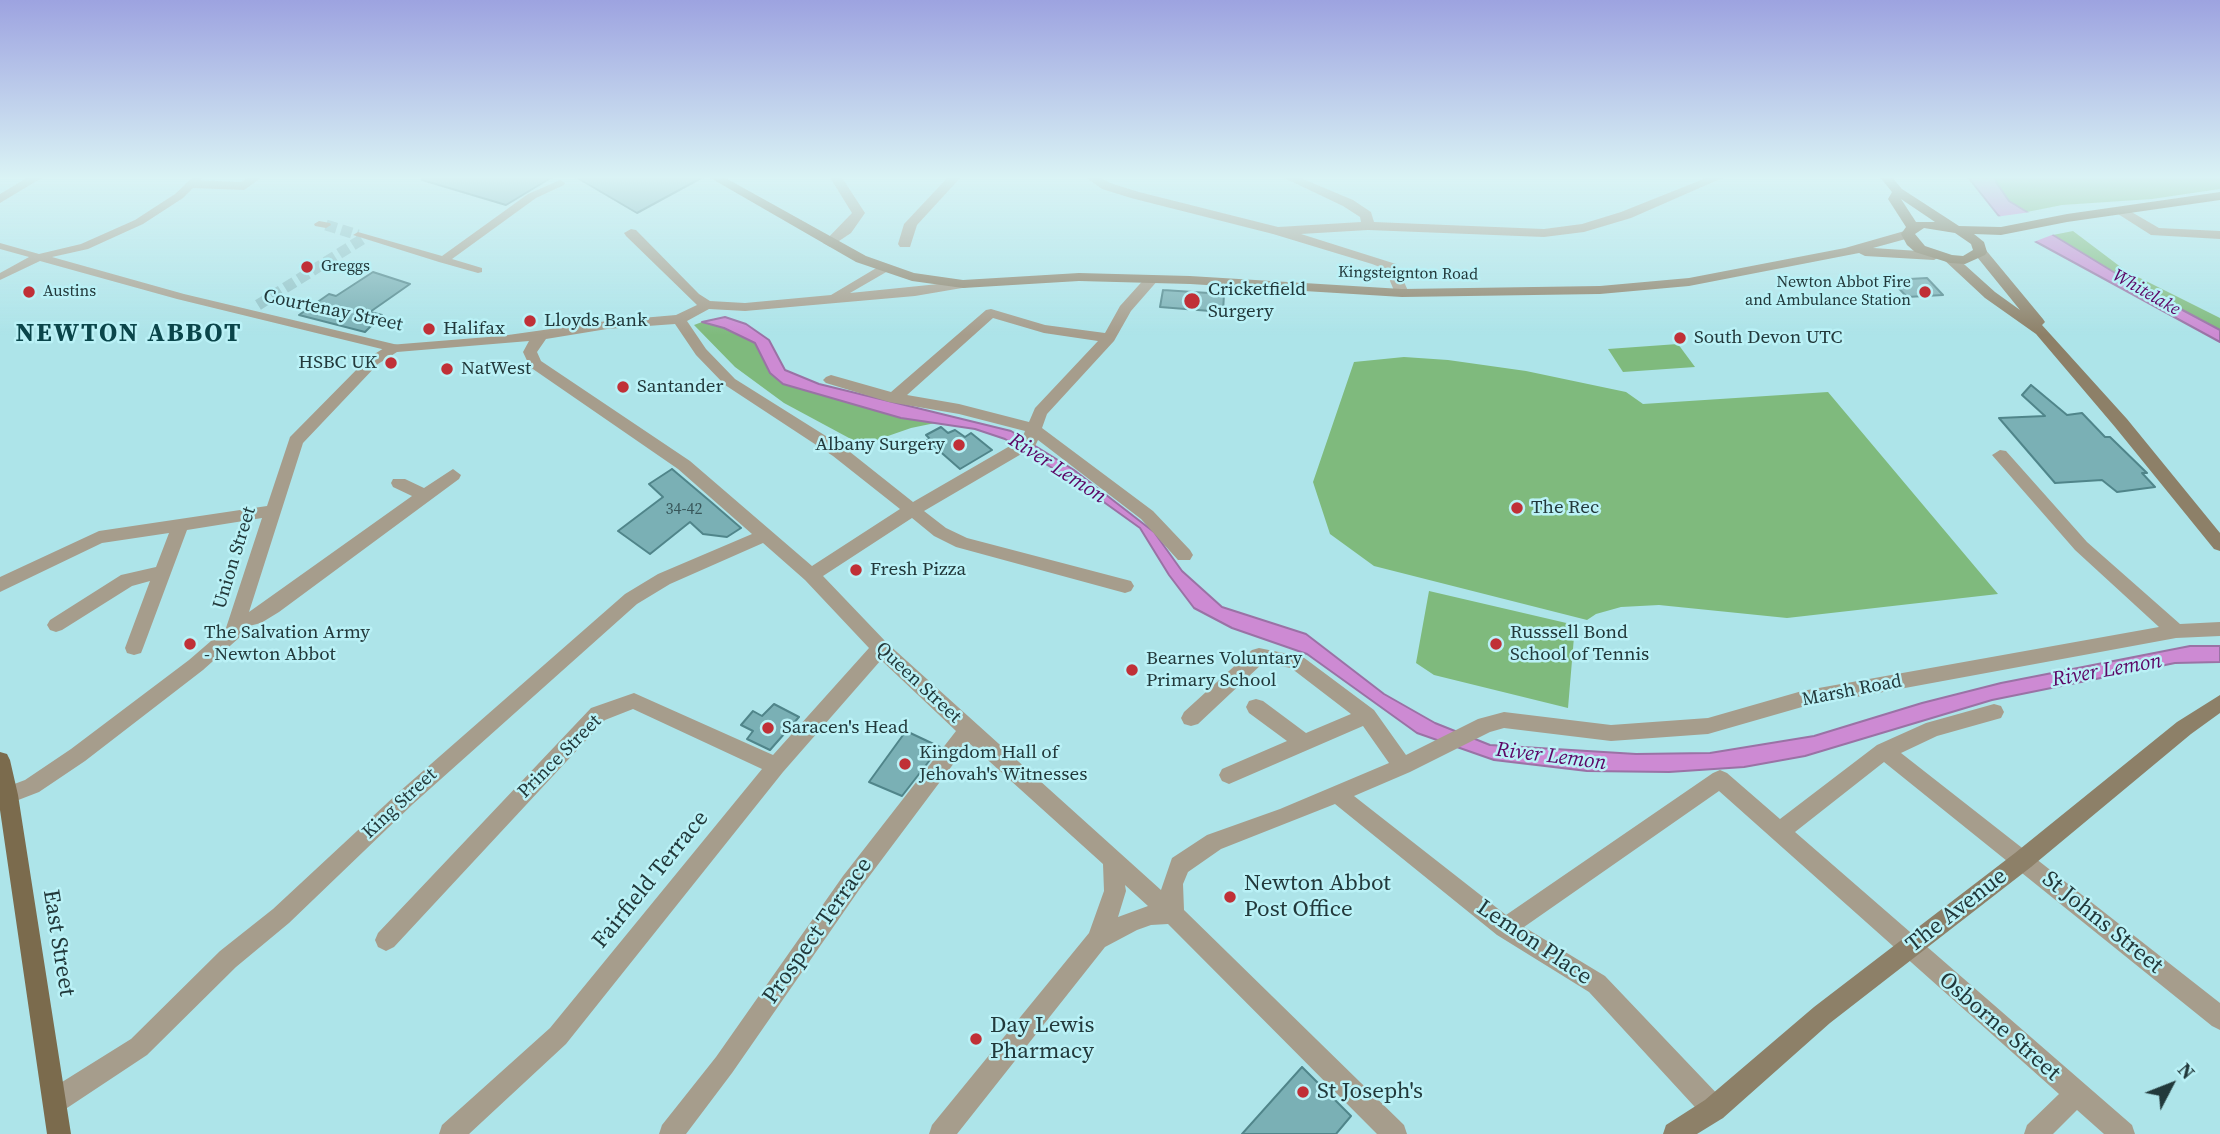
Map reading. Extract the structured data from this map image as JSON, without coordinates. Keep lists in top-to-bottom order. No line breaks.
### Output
{"streets":{"main road":["Kingsteignton Road","The Avenue","East Street"],"street":["Courtenay Street","Union Street","Queen Street","Marsh Road","Prince Street","King Street","Fairfield Terrace","St Johns Street","Prospect Terrace","Lemon Place","Osborne Street"]},"crossings":[["Courtenay Street","Union Street"],["Courtenay Street","Queen Street"],["Union Street","East Street"],["Queen Street","King Street"],["Queen Street","Fairfield Terrace"],["Queen Street","Prospect Terrace"],["Prince Street","Fairfield Terrace"],["King Street","East Street"],["The Avenue","St Johns Street"],["The Avenue","Lemon Place"],["The Avenue","Osborne Street"],["Lemon Place","Osborne Street"]],"districts":["NEWTON ABBOT"],"water":["Whitelake","River Lemon"],"places":["Greggs","Austins","Newton Abbot Fire and Ambulance Station","Cricketfield Surgery","Lloyds Bank","Halifax","South Devon UTC","HSBC UK","NatWest","Santander","Albany Surgery","The Rec","Fresh Pizza","The Salvation Army - Newton Abbot","Russsell Bond School of Tennis","Bearnes Voluntary Primary School","Saracen's Head","Kingdom Hall of Jehovah's Witnesses","Newton Abbot Post Office","Day Lewis Pharmacy","St Joseph's"],"house_numbers":["34-42"],"north":"top right"}
